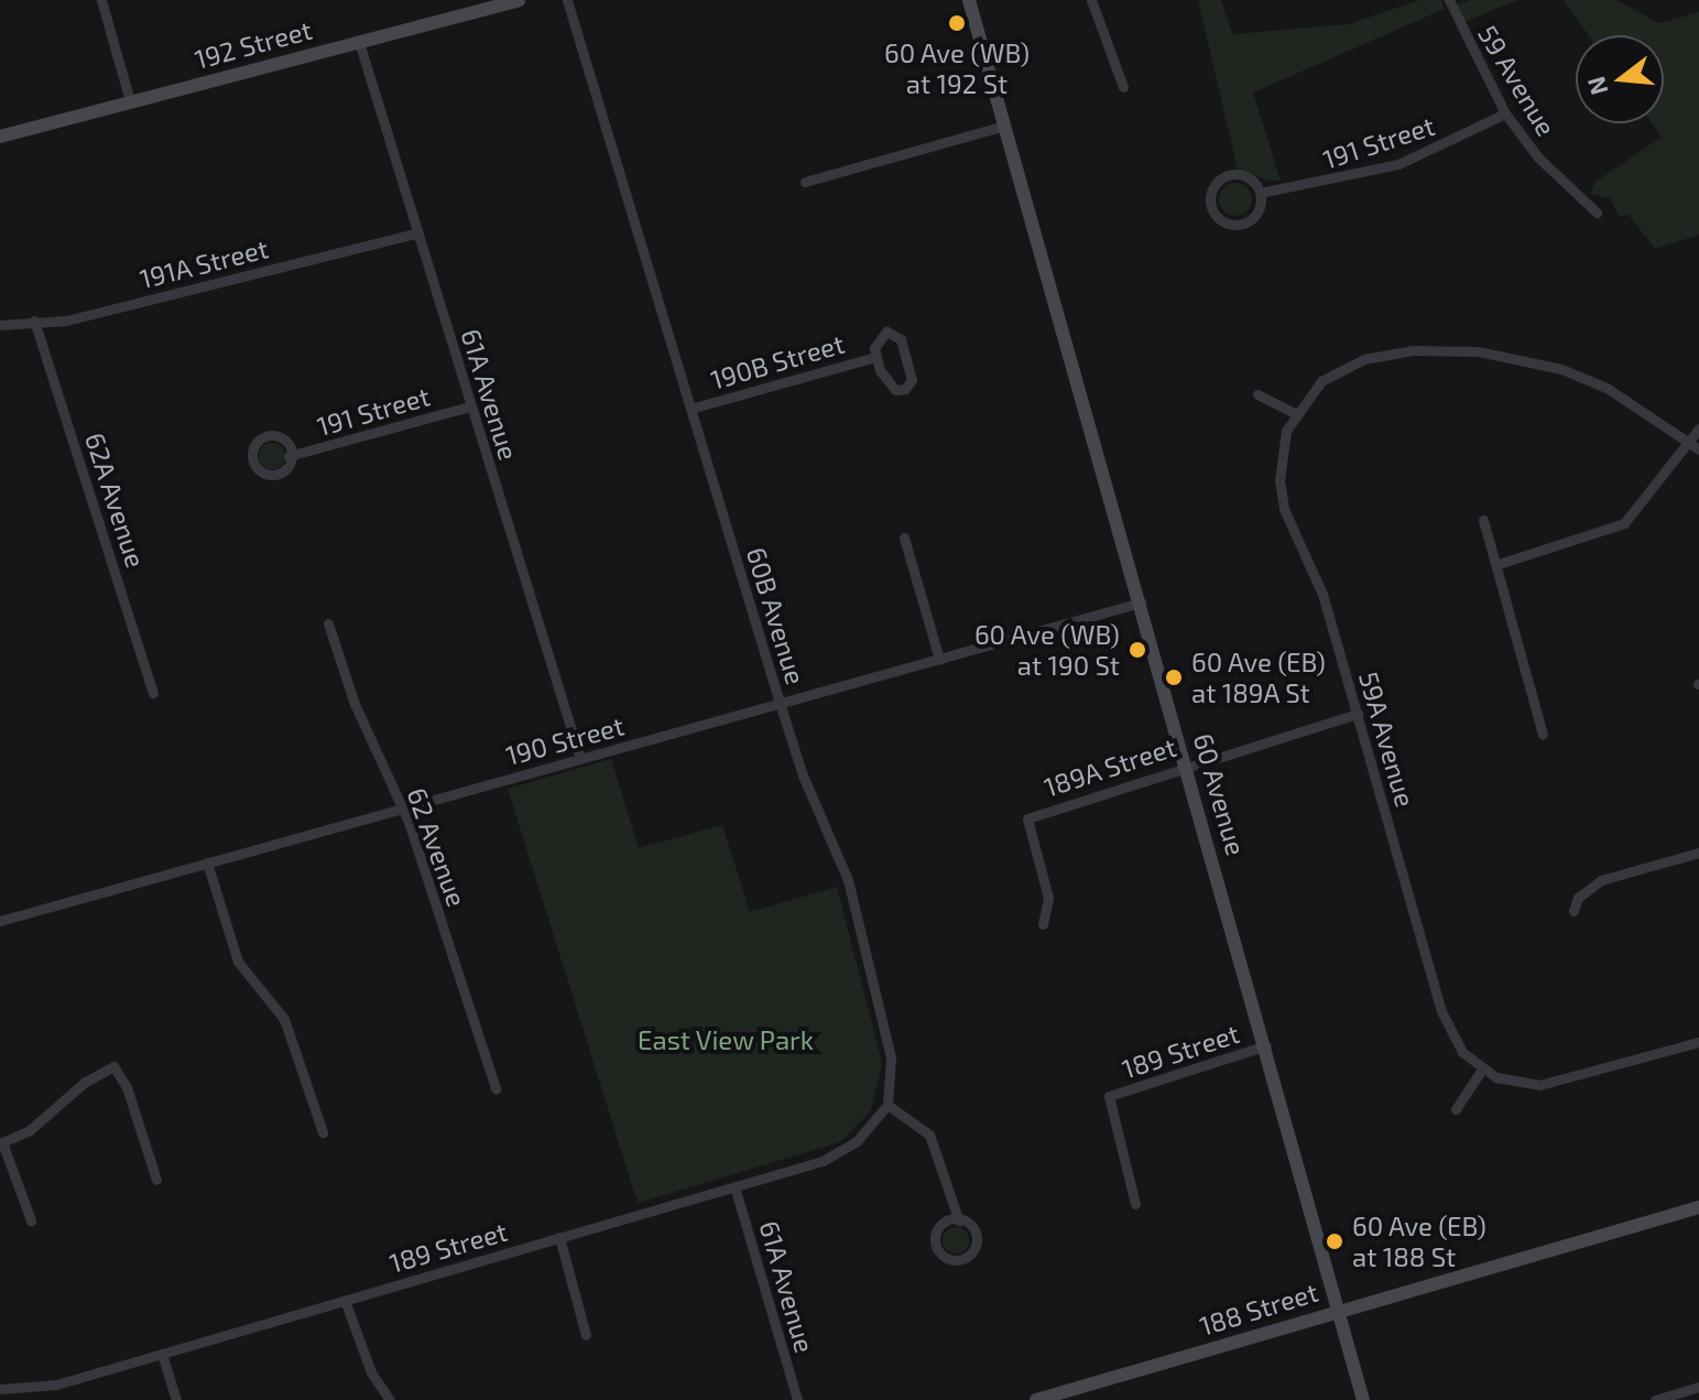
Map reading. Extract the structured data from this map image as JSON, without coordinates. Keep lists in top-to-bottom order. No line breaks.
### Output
{"streets":{"street":["192 Street","59 Avenue","191 Street","191A Street","190B Street","61A Avenue","62A Avenue","60B Avenue","59A Avenue","190 Street","189A Street","60 Avenue","62 Avenue","189 Street","188 Street"]},"crossings":[["192 Street","61A Avenue"],["59 Avenue","191 Street"],["191 Street","61A Avenue"],["191A Street","61A Avenue"],["191A Street","62A Avenue"],["190B Street","60B Avenue"],["61A Avenue","190 Street"],["61A Avenue","189 Street"],["60B Avenue","190 Street"],["60B Avenue","189 Street"],["59A Avenue","189A Street"],["190 Street","60 Avenue"],["190 Street","62 Avenue"],["189A Street","60 Avenue"],["60 Avenue","189 Street"],["60 Avenue","188 Street"]],"parks":["East View Park"],"places":["60 Ave (WB) at 192 St","60 Ave (WB) at 190 St","60 Ave (EB) at 189A St","60 Ave (EB) at 188 St"],"north":"left"}
